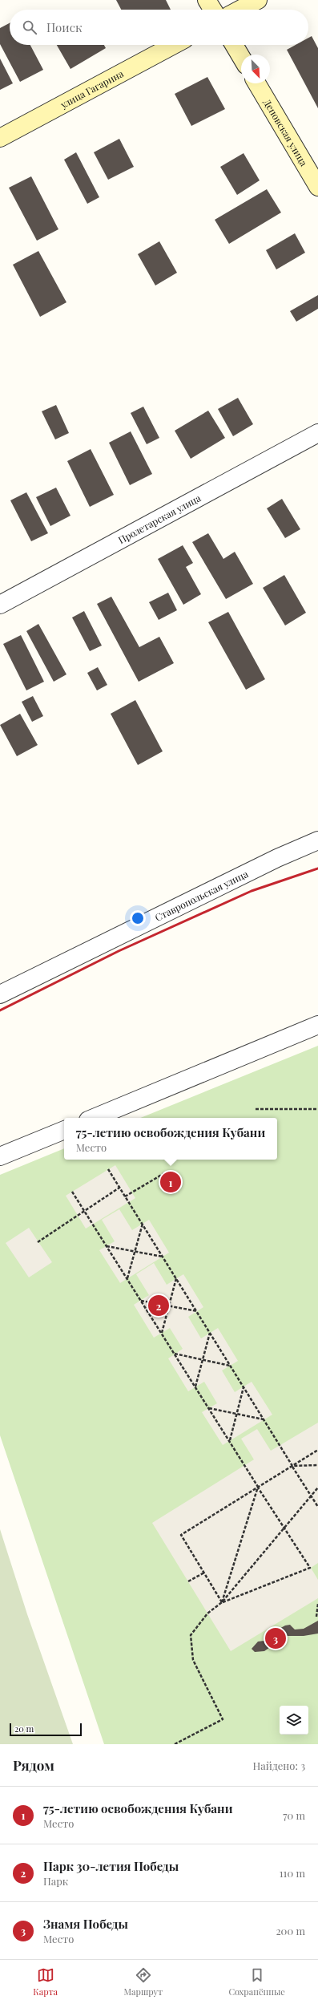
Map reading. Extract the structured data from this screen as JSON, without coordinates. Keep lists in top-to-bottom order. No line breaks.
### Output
{"streets":{"street":["улица Гагарина","Деповская улица","Пролетарская улица","Ставропольская улица"]},"scale_bar":"20 m","north":"bottom right","page":{"search":"Поиск","popup":["75-летию освобождения Кубани","Место"],"pins":["1","2","3"],"scale":"20 m","heading":["Рядом","Найдено: 3"],"list":[{"mark":"1","name":"75-летию освобождения Кубани","note":"Место","value":"70 m"},{"mark":"2","name":"Парк 30-летия Победы","note":"Парк","value":"110 m"},{"mark":"3","name":"Знамя Победы","note":"Место","value":"200 m"}],"nav":["Карта","Маршрут","Сохранённые"]}}
